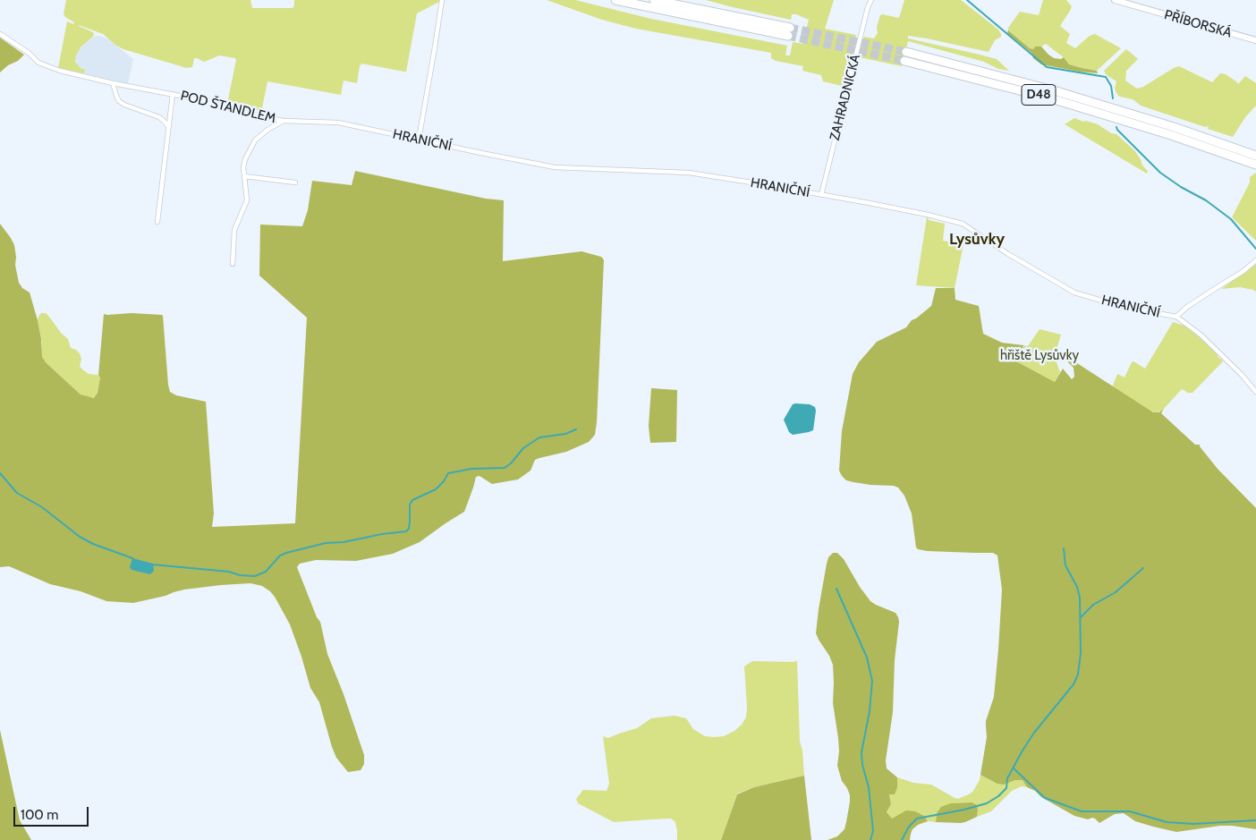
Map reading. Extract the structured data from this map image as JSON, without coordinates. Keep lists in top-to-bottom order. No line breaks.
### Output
{"streets":{"highway":["D48"],"main road":["PŘÍBORSKÁ"],"street":["ZAHRADNICKÁ","POD ŠTANDLEM","HRANIČNÍ"]},"crossings":[["ZAHRADNICKÁ","HRANIČNÍ"],["POD ŠTANDLEM","HRANIČNÍ"]],"districts":["Lysůvky"],"parks":["hřiště Lysůvky"],"scale_bar":"100 m"}
